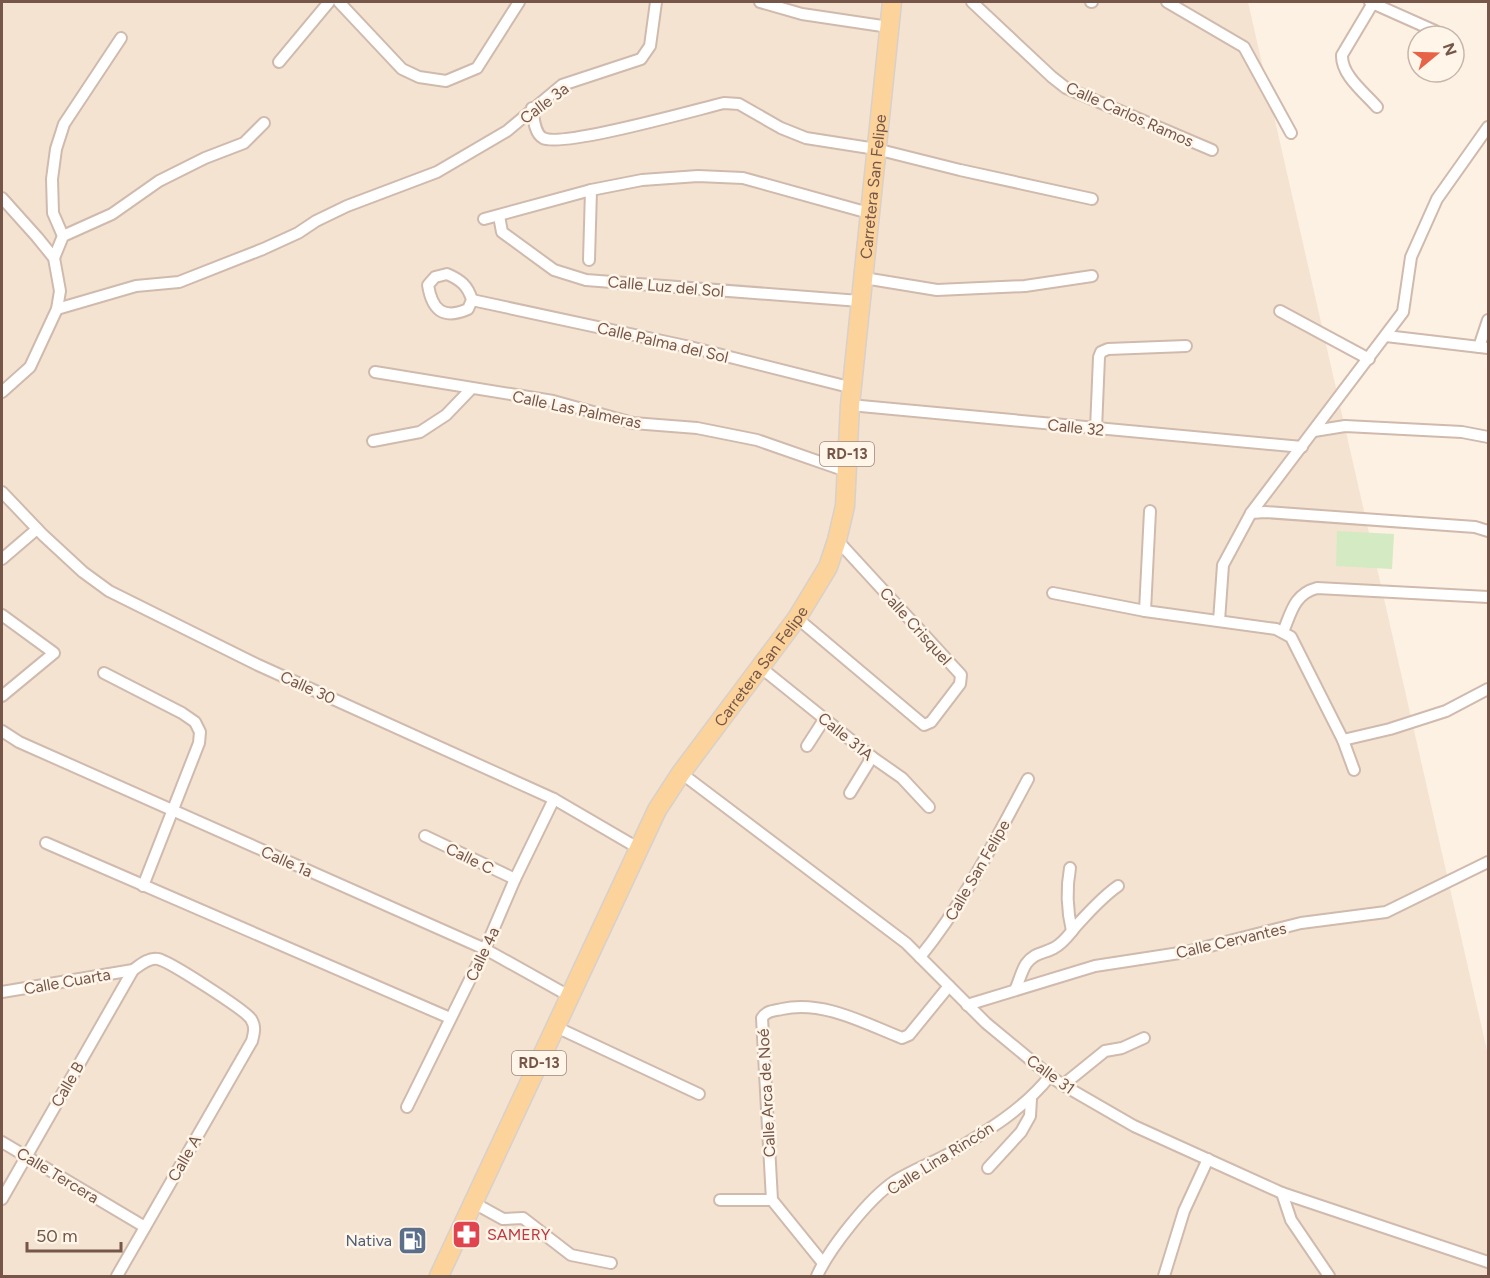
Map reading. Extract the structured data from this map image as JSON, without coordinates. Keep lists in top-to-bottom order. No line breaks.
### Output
{"streets":{"main road":["Carretera San Felipe","RD-13"],"street":["Calle 3a","Calle Carlos Ramos","Calle Luz del Sol","Calle Palma del Sol","Calle Las Palmeras","Calle 32","Calle Crisquel","Calle 30","Calle 31A","Calle C","Calle 1a","Calle San Felipe","Calle Cervantes","Calle 4a","Calle Cuarta","Calle 31","Calle B","Calle Arca de Noé","Calle A","Calle Lina Rincón","Calle Tercera"]},"crossings":[["Carretera San Felipe","Calle Luz del Sol"],["Carretera San Felipe","Calle Palma del Sol"],["Carretera San Felipe","Calle Las Palmeras"],["Carretera San Felipe","Calle 32"],["Carretera San Felipe","Calle Crisquel"],["Carretera San Felipe","Calle 30"],["Carretera San Felipe","Calle 31A"],["Carretera San Felipe","Calle 1a"],["Carretera San Felipe","Calle 31"],["Calle Palma del Sol","Calle 32"],["Calle 30","Calle 4a"],["Calle C","Calle 4a"],["Calle 1a","Calle 4a"],["Calle San Felipe","Calle 31"],["Calle Cervantes","Calle 31"],["Calle Cuarta","Calle B"],["Calle Cuarta","Calle A"],["Calle 31","Calle Arca de Noé"],["Calle 31","Calle Lina Rincón"],["Calle B","Calle Tercera"],["Calle A","Calle Tercera"]],"places":{"pharmacy":["SAMERY"],"fuel station":["Nativa"]},"scale_bar":"50 m","north":"right"}
